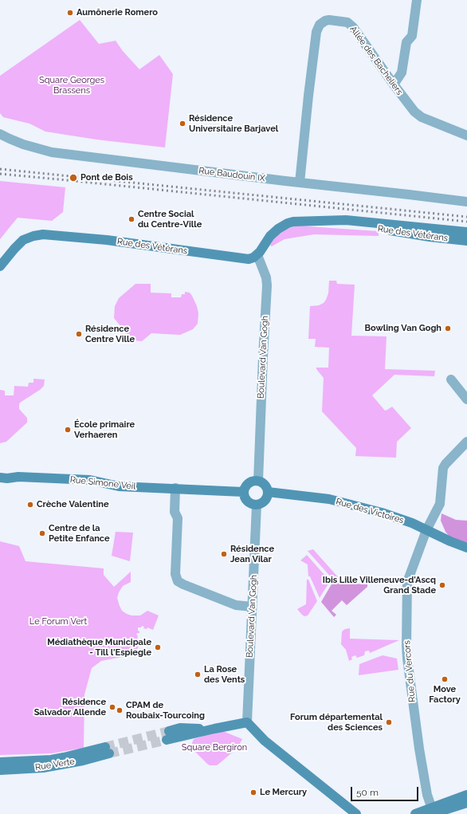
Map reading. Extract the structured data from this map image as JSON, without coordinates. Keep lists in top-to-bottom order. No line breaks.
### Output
{"streets":{"street":["Allée des Bacheliers","Rue Baudouin IX","Rue des Vétérans","Boulevard Van Gogh","Rue Simone Veil","Rue des Victoires","Rue du Vercors","Rue Verte"]},"crossings":[["Allée des Bacheliers","Rue Baudouin IX"],["Rue des Vétérans","Boulevard Van Gogh"],["Boulevard Van Gogh","Rue Simone Veil"],["Boulevard Van Gogh","Rue des Victoires"],["Rue Simone Veil","Rue des Victoires"],["Rue des Victoires","Rue du Vercors"]],"parks":["Square Georges Brassens","Le Forum Vert","Square Bergiron"],"places":["Aumônerie Romero","Résidence Universitaire Barjavel","Pont de Bois","Centre Social du Centre-Ville","Bowling Van Gogh","Résidence Centre Ville","École primaire Verhaeren","Crèche Valentine","Centre de la Petite Enfance","Résidence Jean Vilar","Ibis Lille Villeneuve-d'Ascq Grand Stade","Médiathèque Municipale - Till l'Espiegle","La Rose des Vents","Move Factory","Résidence Salvador Allende","CPAM de Roubaix-Tourcoing","Forum départemental des Sciences","Le Mercury"],"scale_bar":"50 m"}
